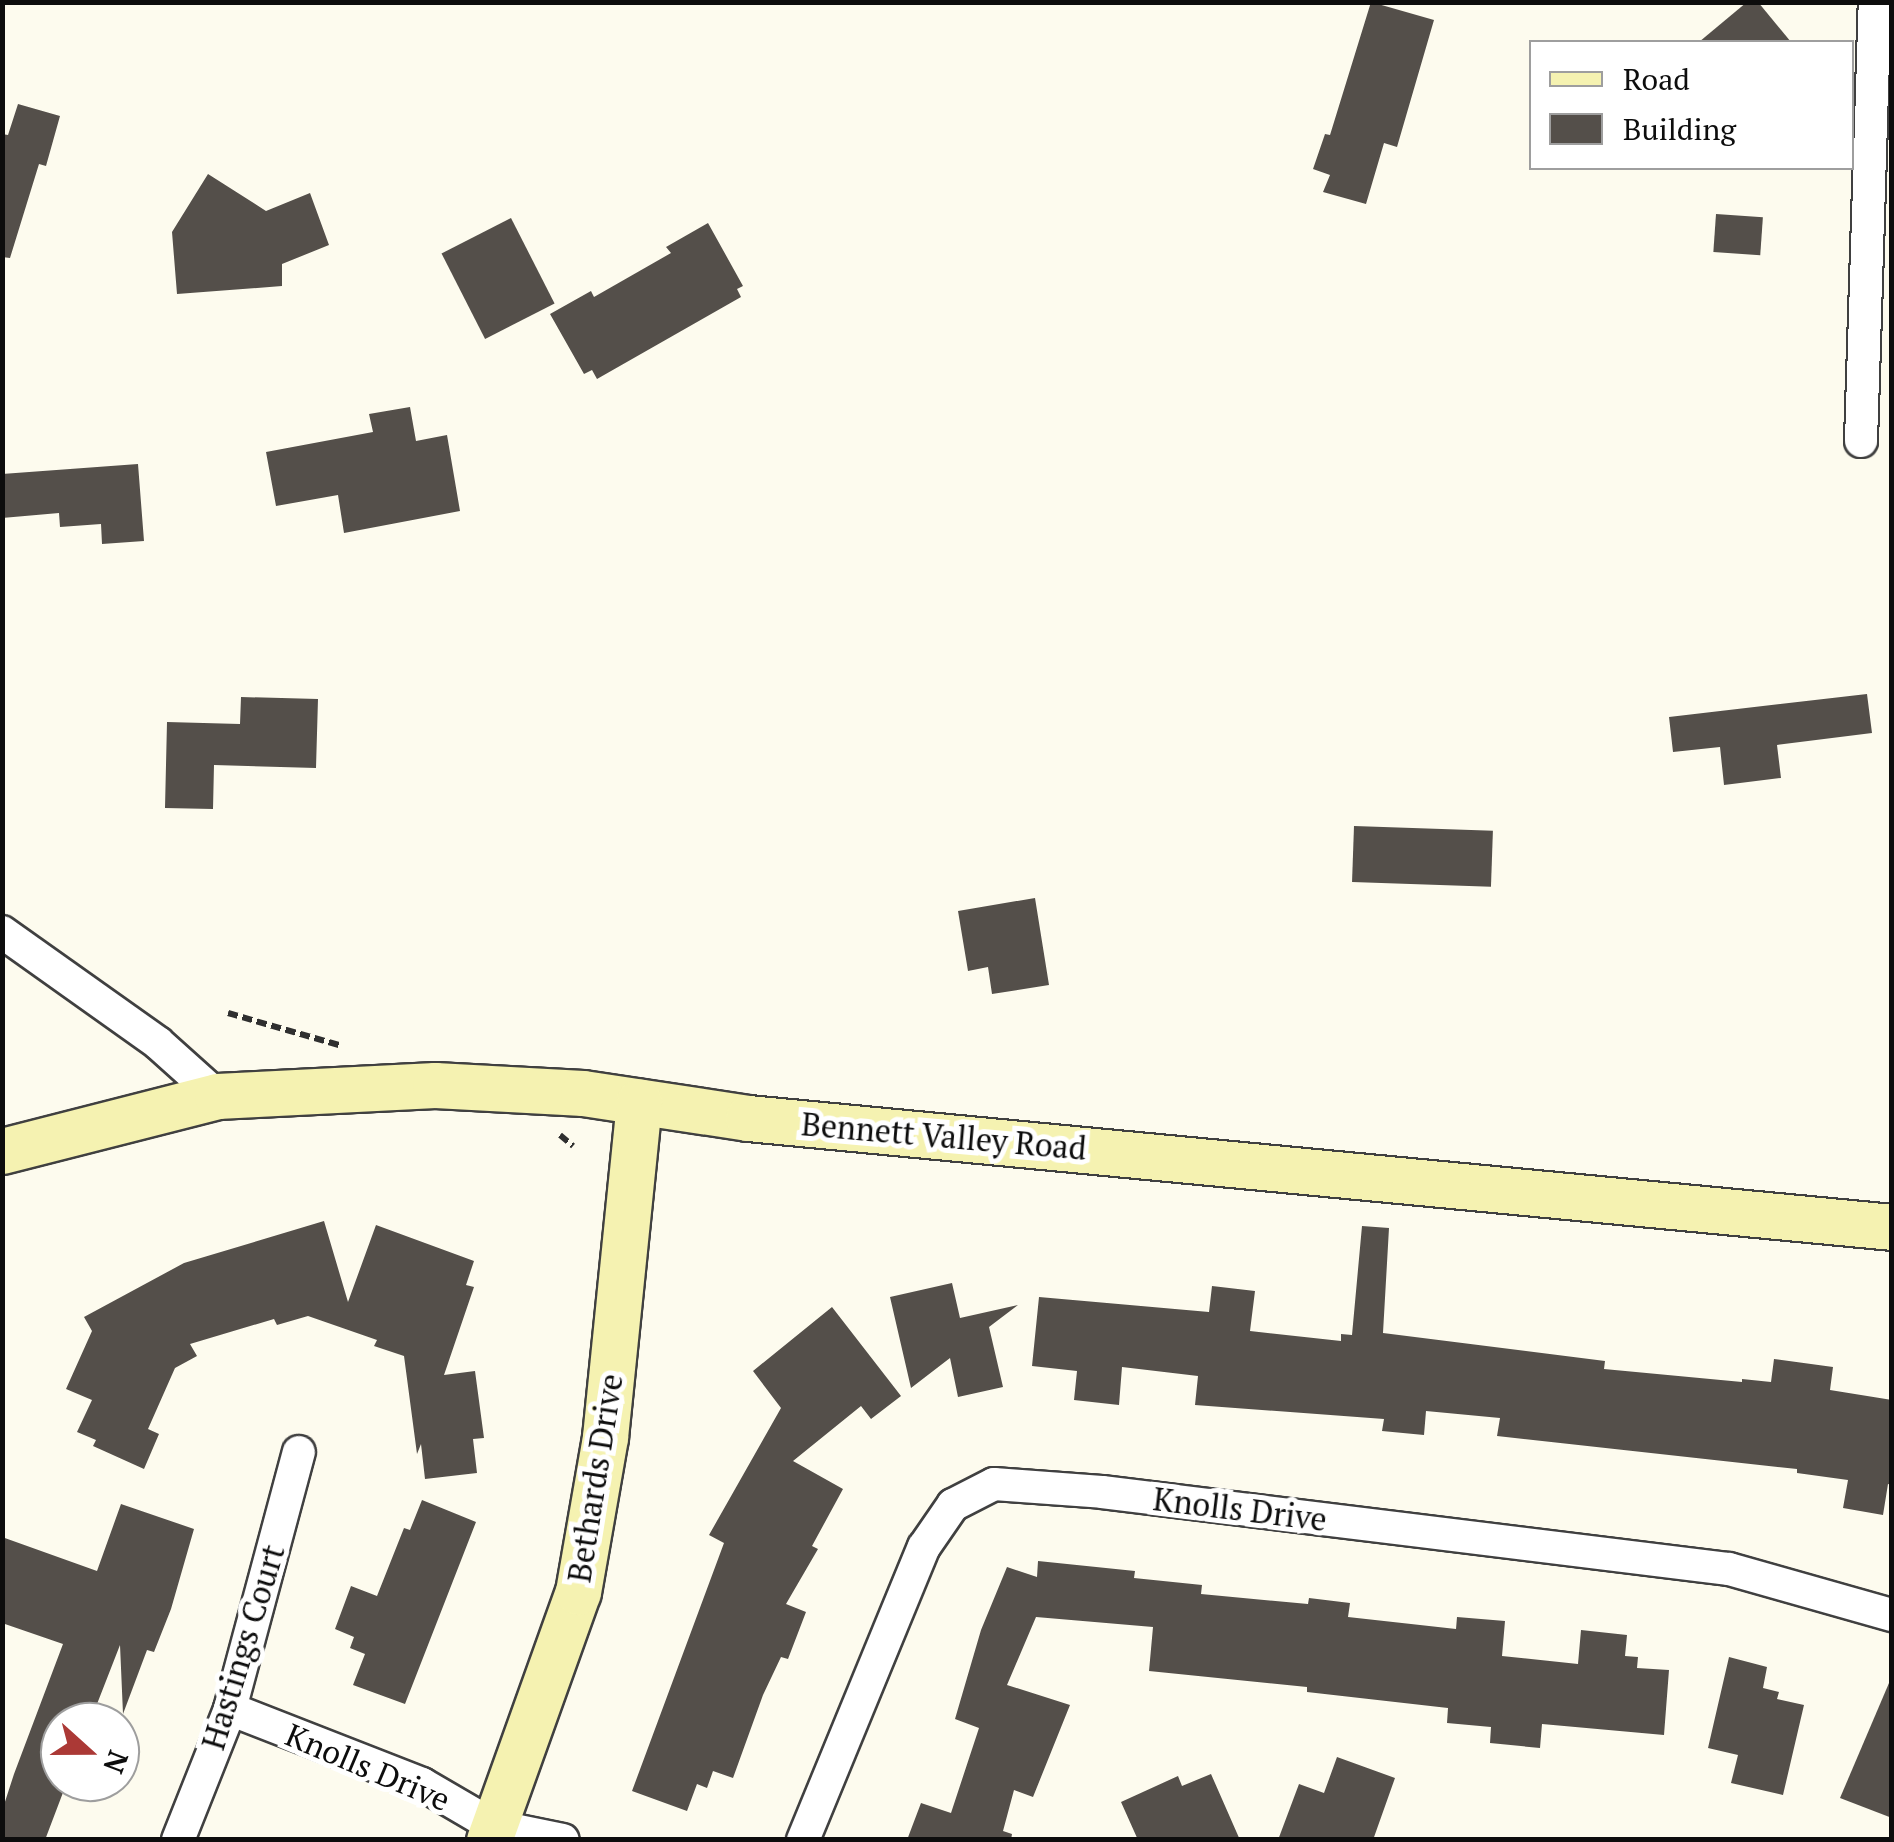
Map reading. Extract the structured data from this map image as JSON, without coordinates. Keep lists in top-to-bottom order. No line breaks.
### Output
{"streets":{"street":["Bennett Valley Road","Bethards Drive","Knolls Drive","Hastings Court"]},"crossings":[["Bennett Valley Road","Bethards Drive"],["Bethards Drive","Knolls Drive"],["Knolls Drive","Hastings Court"]],"legend":["Road","Building"],"north":"right"}
